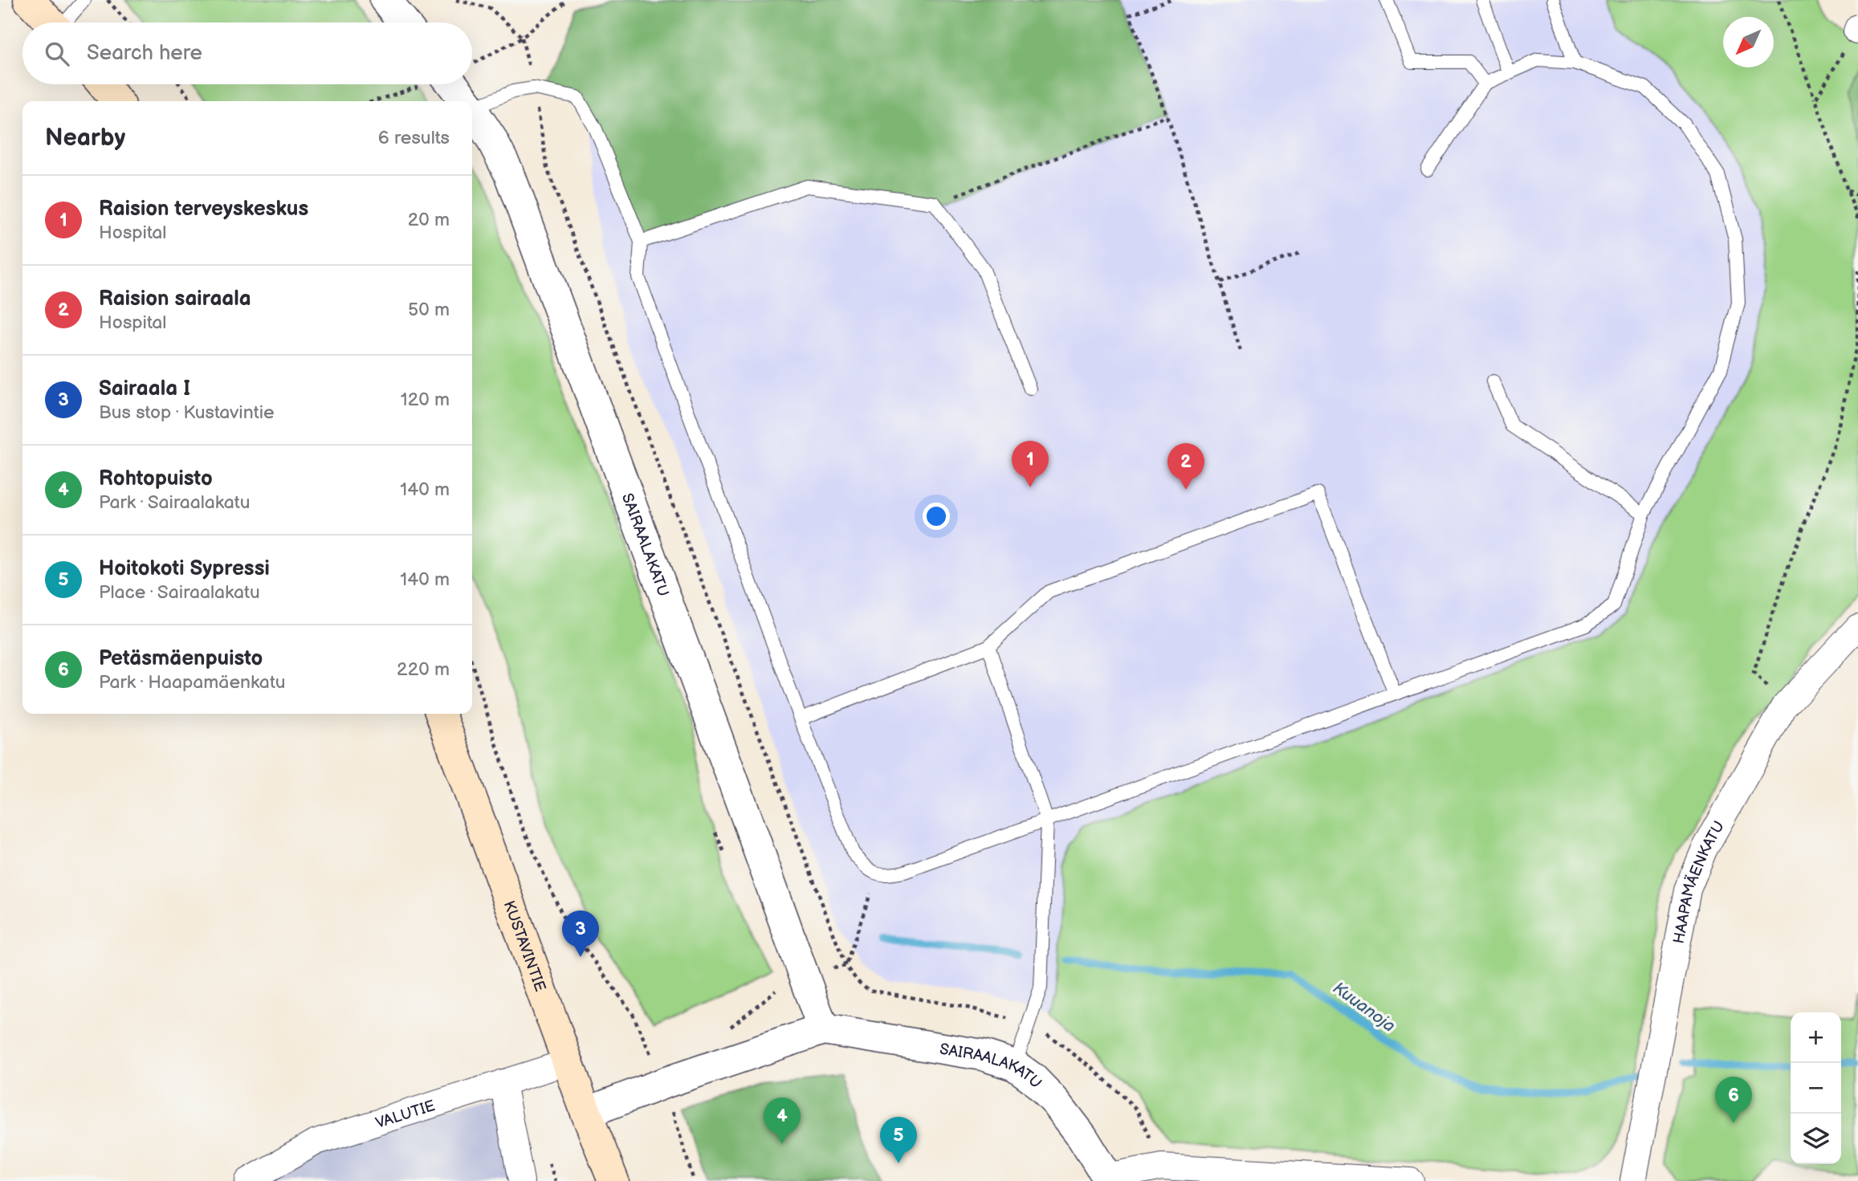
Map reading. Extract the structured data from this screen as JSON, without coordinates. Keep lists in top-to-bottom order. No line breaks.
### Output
{"streets":{"main road":["KUSTAVINTIE"],"street":["SAIRAALAKATU","HAAPAMÄENKATU","VALUTIE"]},"crossings":[["SAIRAALAKATU","KUSTAVINTIE"],["KUSTAVINTIE","VALUTIE"]],"water":["Kuuanoja"],"north":"bottom left","page":{"search":"Search here","heading":["Nearby","6 results"],"list":[{"mark":"1","name":"Raision terveyskeskus","note":"Hospital","value":"20 m"},{"mark":"2","name":"Raision sairaala","note":"Hospital","value":"50 m"},{"mark":"3","name":"Sairaala I","note":"Bus stop · Kustavintie","value":"120 m"},{"mark":"4","name":"Rohtopuisto","note":"Park · Sairaalakatu","value":"140 m"},{"mark":"5","name":"Hoitokoti Sypressi","note":"Place · Sairaalakatu","value":"140 m"},{"mark":"6","name":"Petäsmäenpuisto","note":"Park · Haapamäenkatu","value":"220 m"}],"pins":["1","2","3","6","4","5"],"map_buttons":["+","−"]}}
